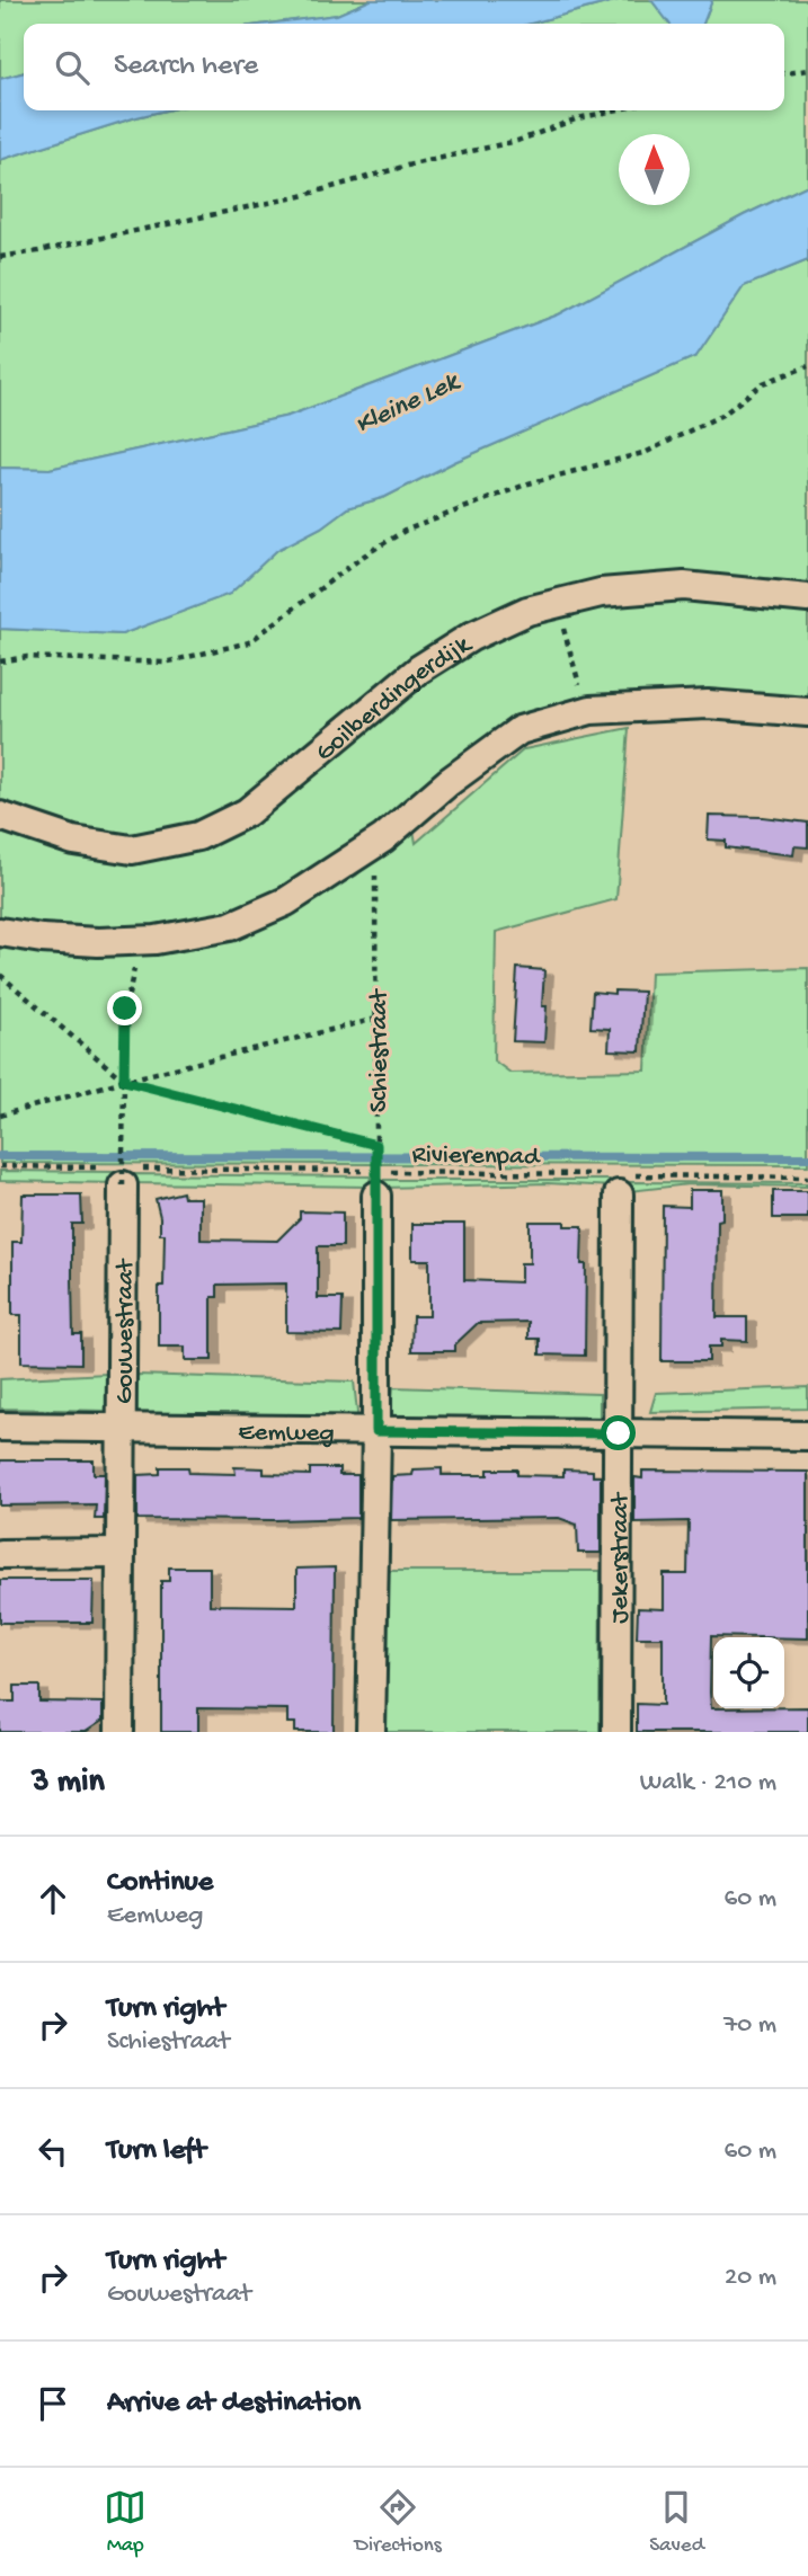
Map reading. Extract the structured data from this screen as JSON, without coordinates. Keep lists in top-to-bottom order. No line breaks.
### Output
{"streets":{"street":["Goilberdingerdijk","Gouwestraat","Eemweg","Jekerstraat"],"path":["Schiestraat","Rivierenpad"]},"crossings":[["Schiestraat","Rivierenpad"],["Rivierenpad","Gouwestraat"],["Rivierenpad","Jekerstraat"],["Gouwestraat","Eemweg"],["Eemweg","Jekerstraat"]],"water":["Kleine Lek"],"north":"top","page":{"search":"Search here","heading":["3 min","Walk · 210 m"],"list":[["Continue","Eemweg","60 m"],["Turn right","Schiestraat","70 m"],["Turn left","60 m"],["Turn right","Gouwestraat","20 m"],"Arrive at destination"],"nav":["Map","Directions","Saved"]}}
